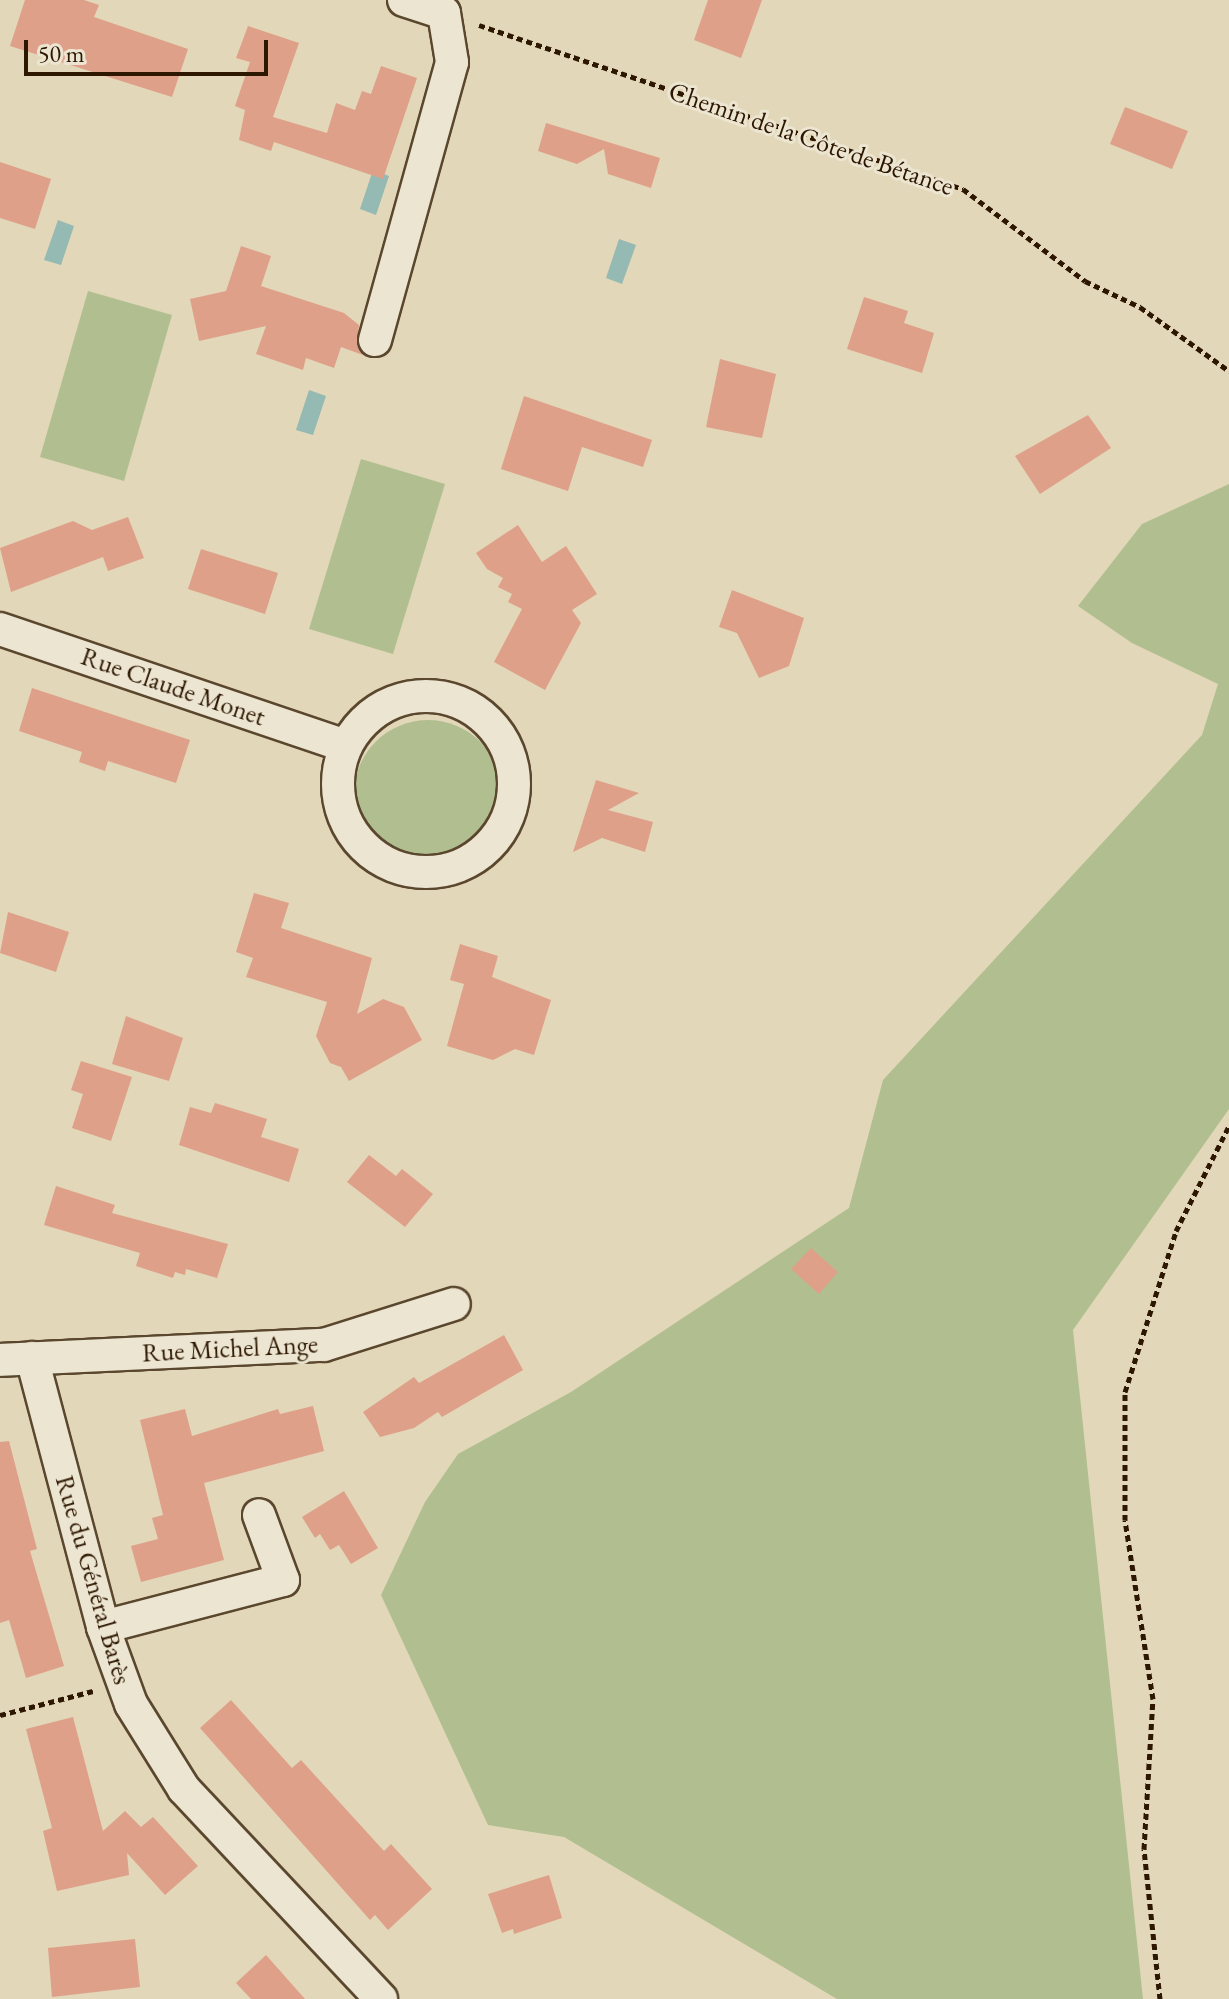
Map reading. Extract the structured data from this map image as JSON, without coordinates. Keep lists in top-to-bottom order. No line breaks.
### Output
{"streets":{"street":["Rue Claude Monet","Rue Michel Ange","Rue du Général Barès"],"path":["Chemin de la Côte de Bétance"]},"crossings":[["Rue Michel Ange","Rue du Général Barès"]],"scale_bar":"50 m"}
